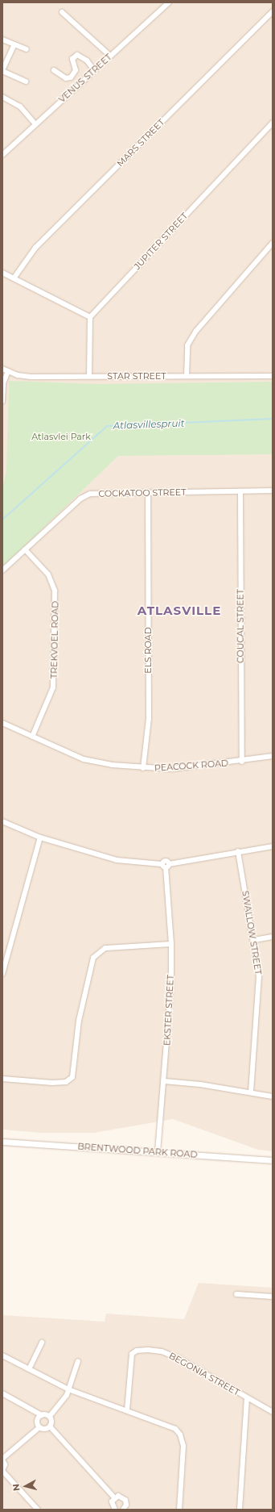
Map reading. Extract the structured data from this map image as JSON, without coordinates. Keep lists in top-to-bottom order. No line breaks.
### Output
{"streets":{"street":["VENUS STREET","MARS STREET","JUPITER STREET","STAR STREET","COCKATOO STREET","COUCAL STREET","TREKVOEL ROAD","ELS ROAD","PEACOCK ROAD","SWALLOW STREET","EKSTER STREET","BRENTWOOD PARK ROAD","BEGONIA STREET"]},"crossings":[["COCKATOO STREET","COUCAL STREET"],["COCKATOO STREET","TREKVOEL ROAD"],["COCKATOO STREET","ELS ROAD"],["COUCAL STREET","PEACOCK ROAD"],["TREKVOEL ROAD","PEACOCK ROAD"],["ELS ROAD","PEACOCK ROAD"],["EKSTER STREET","BRENTWOOD PARK ROAD"]],"districts":["ATLASVILLE"],"water":["Atlasvillespruit"],"parks":["Atlasvlei Park"],"north":"left"}
